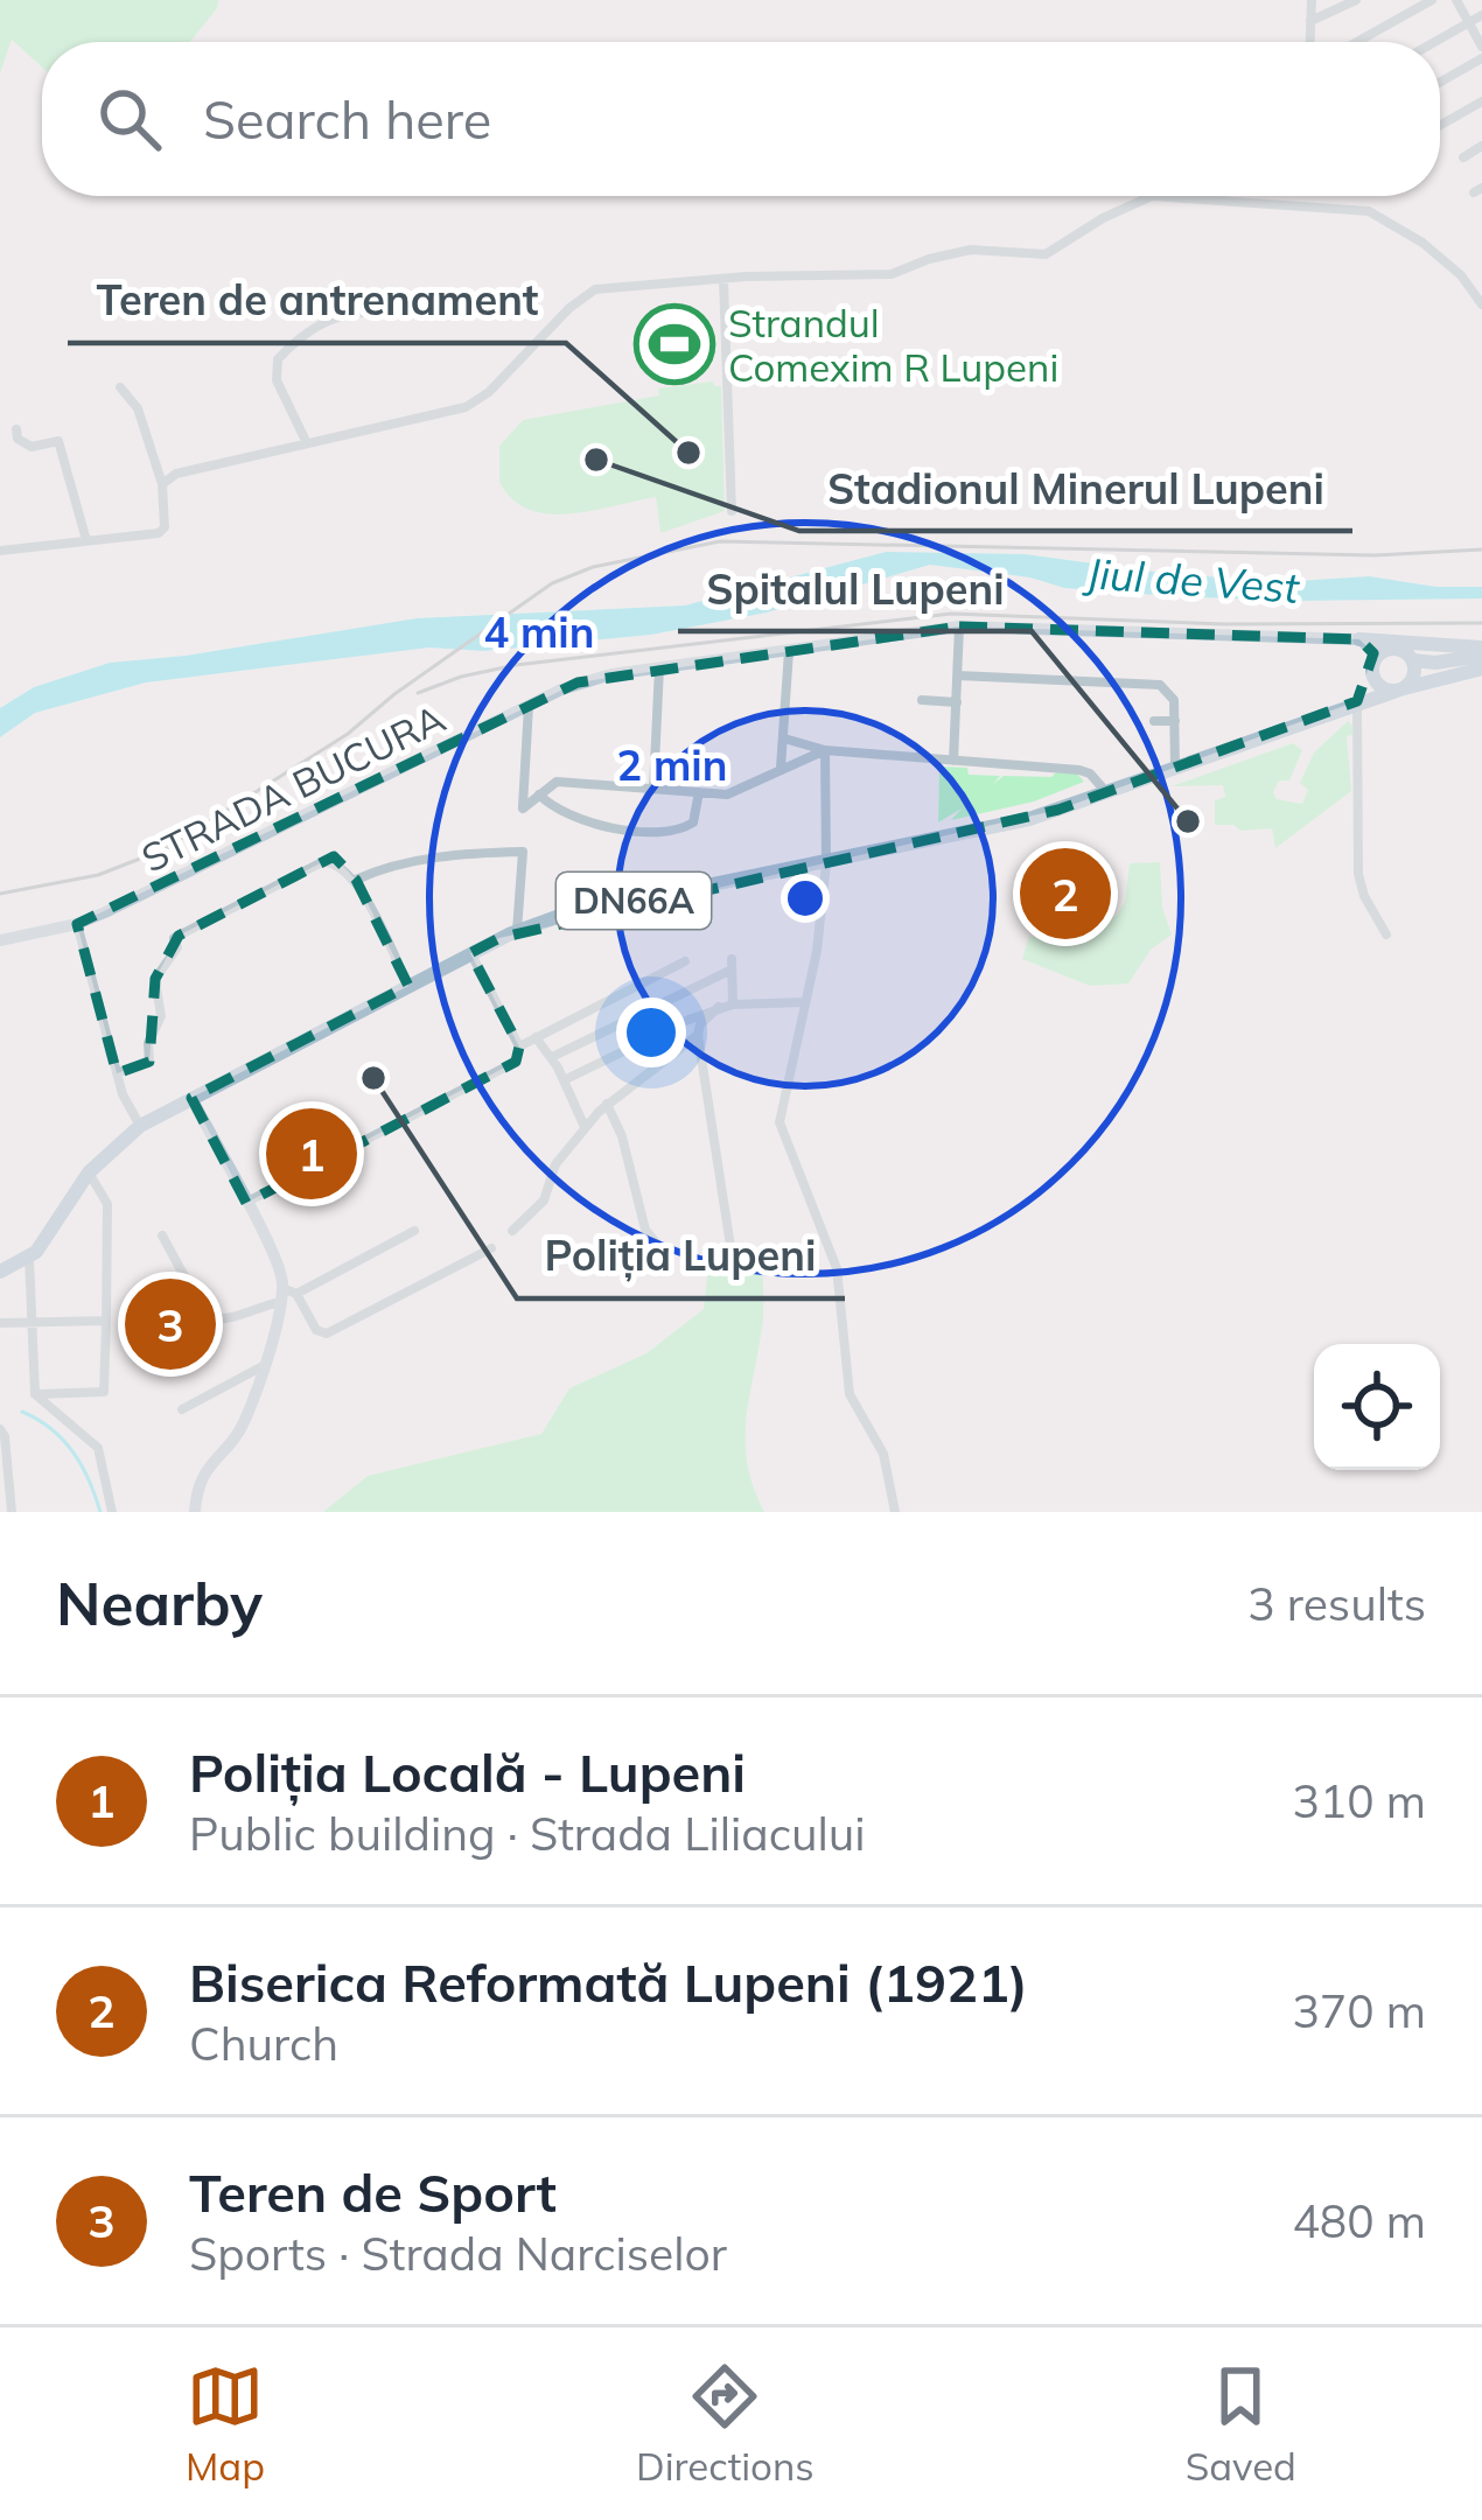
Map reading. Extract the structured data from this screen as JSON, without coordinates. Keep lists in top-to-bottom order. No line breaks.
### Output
{"streets":{"main road":["STRADA BUCURA","DN66A"]},"crossings":[["STRADA BUCURA","DN66A"]],"water":["Jiul de Vest"],"places":{"sports":["Strandul Comexim R Lupeni"],"other":["Teren de antrenament","Stadionul Minerul Lupeni","Spitalul Lupeni","Poliția Lupeni"]},"page":{"search":"Search here","pins":["2","1","3"],"heading":["Nearby","3 results"],"list":[{"mark":"1","name":"Poliția Locală - Lupeni","note":"Public building · Strada Liliacului","value":"310 m"},{"mark":"2","name":"Biserica Reformată Lupeni (1921)","note":"Church","value":"370 m"},{"mark":"3","name":"Teren de Sport","note":"Sports · Strada Narciselor","value":"480 m"}],"nav":["Map","Directions","Saved"]},"rings":["4 min","2 min"]}
